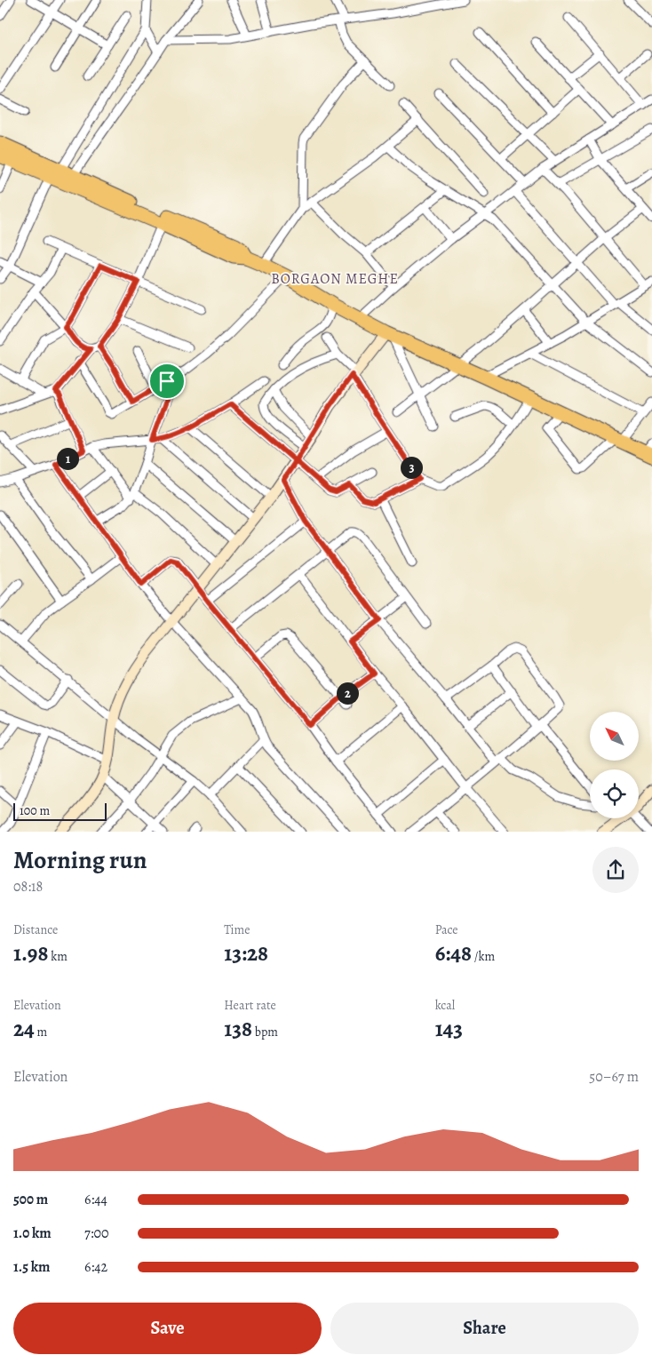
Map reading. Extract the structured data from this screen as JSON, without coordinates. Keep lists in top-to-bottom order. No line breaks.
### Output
{"districts":["BORGAON MEGHE"],"scale_bar":"100 m","north":"top left","page":{"pins":["1","3","2"],"scale":"100 m","heading":["Morning run","08:18"],"stats":[["Distance","1.98 km"],["Time","13:28"],["Pace","6:48 /km"],["Elevation","24 m"],["Heart rate","138 bpm"],["kcal","143"]],"chart":["Elevation","50–67 m"],"list":[{"name":"500 m","note":"6:44"},{"name":"1.0 km","note":"7:00"},{"name":"1.5 km","note":"6:42"}],"buttons":["Save","Share"]}}
